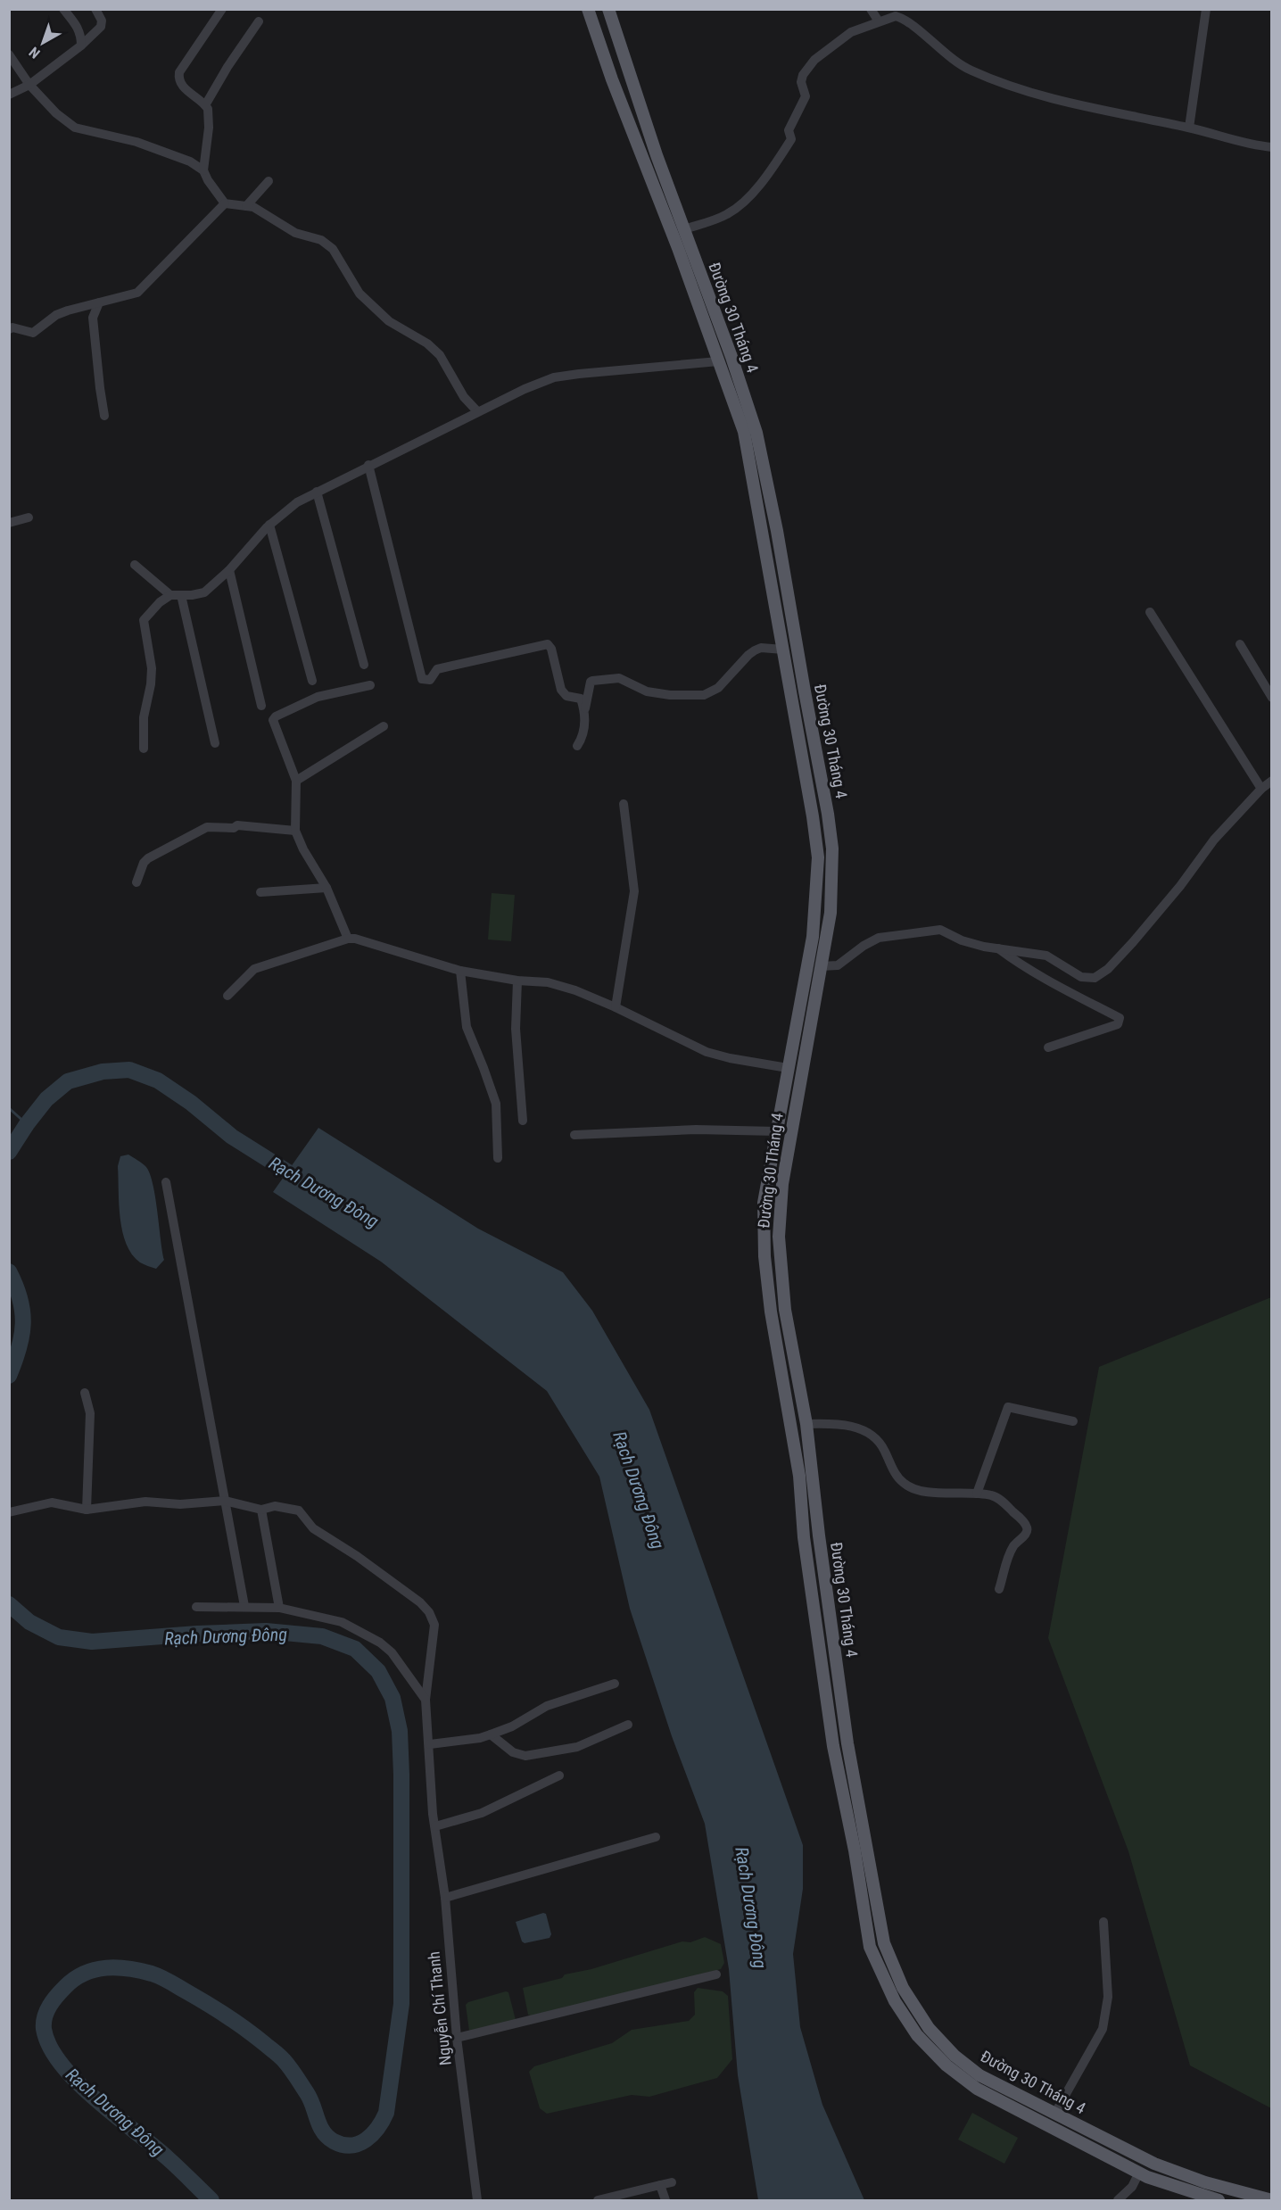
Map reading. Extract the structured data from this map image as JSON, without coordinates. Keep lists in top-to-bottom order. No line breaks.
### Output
{"streets":{"main road":["Đường 30 Tháng 4"],"street":["Nguyễn Chí Thanh"]},"water":["Rạch Dương Đông"],"north":"bottom left"}
